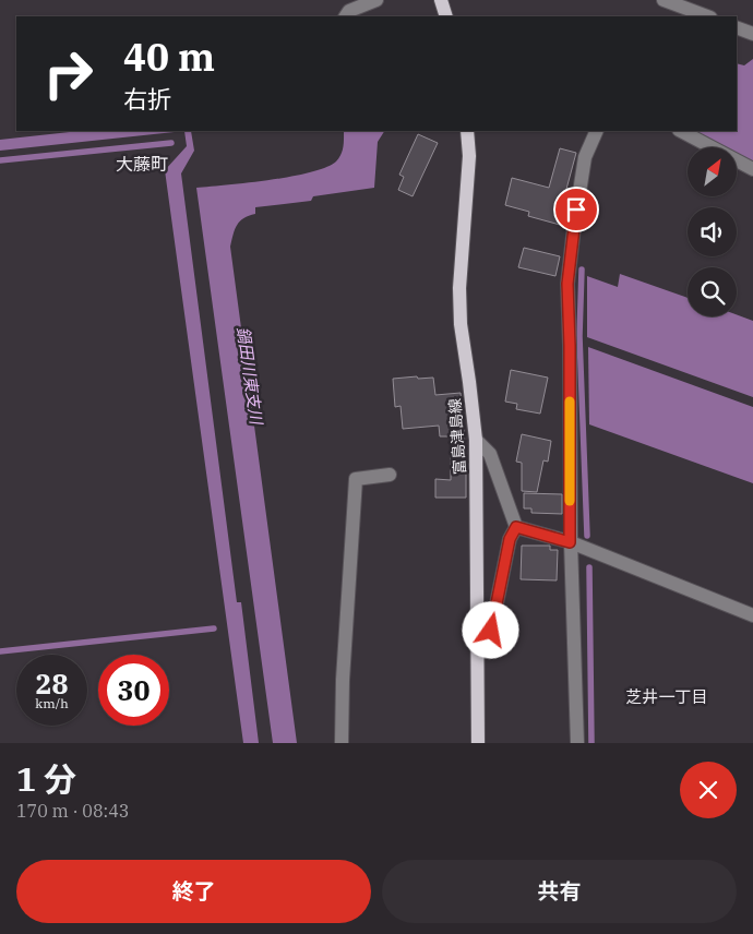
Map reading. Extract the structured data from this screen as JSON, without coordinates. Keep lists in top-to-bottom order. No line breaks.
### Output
{"streets":{"main road":["富島津島線"]},"districts":["大藤町","芝井一丁目"],"water":["鍋田川東支川"],"north":"top right","page":{"turn":["40 m","右折"],"speed":"28 km/h","limit":"30","heading":["1 分","170 m · 08:43"],"buttons":["終了","共有"]}}
